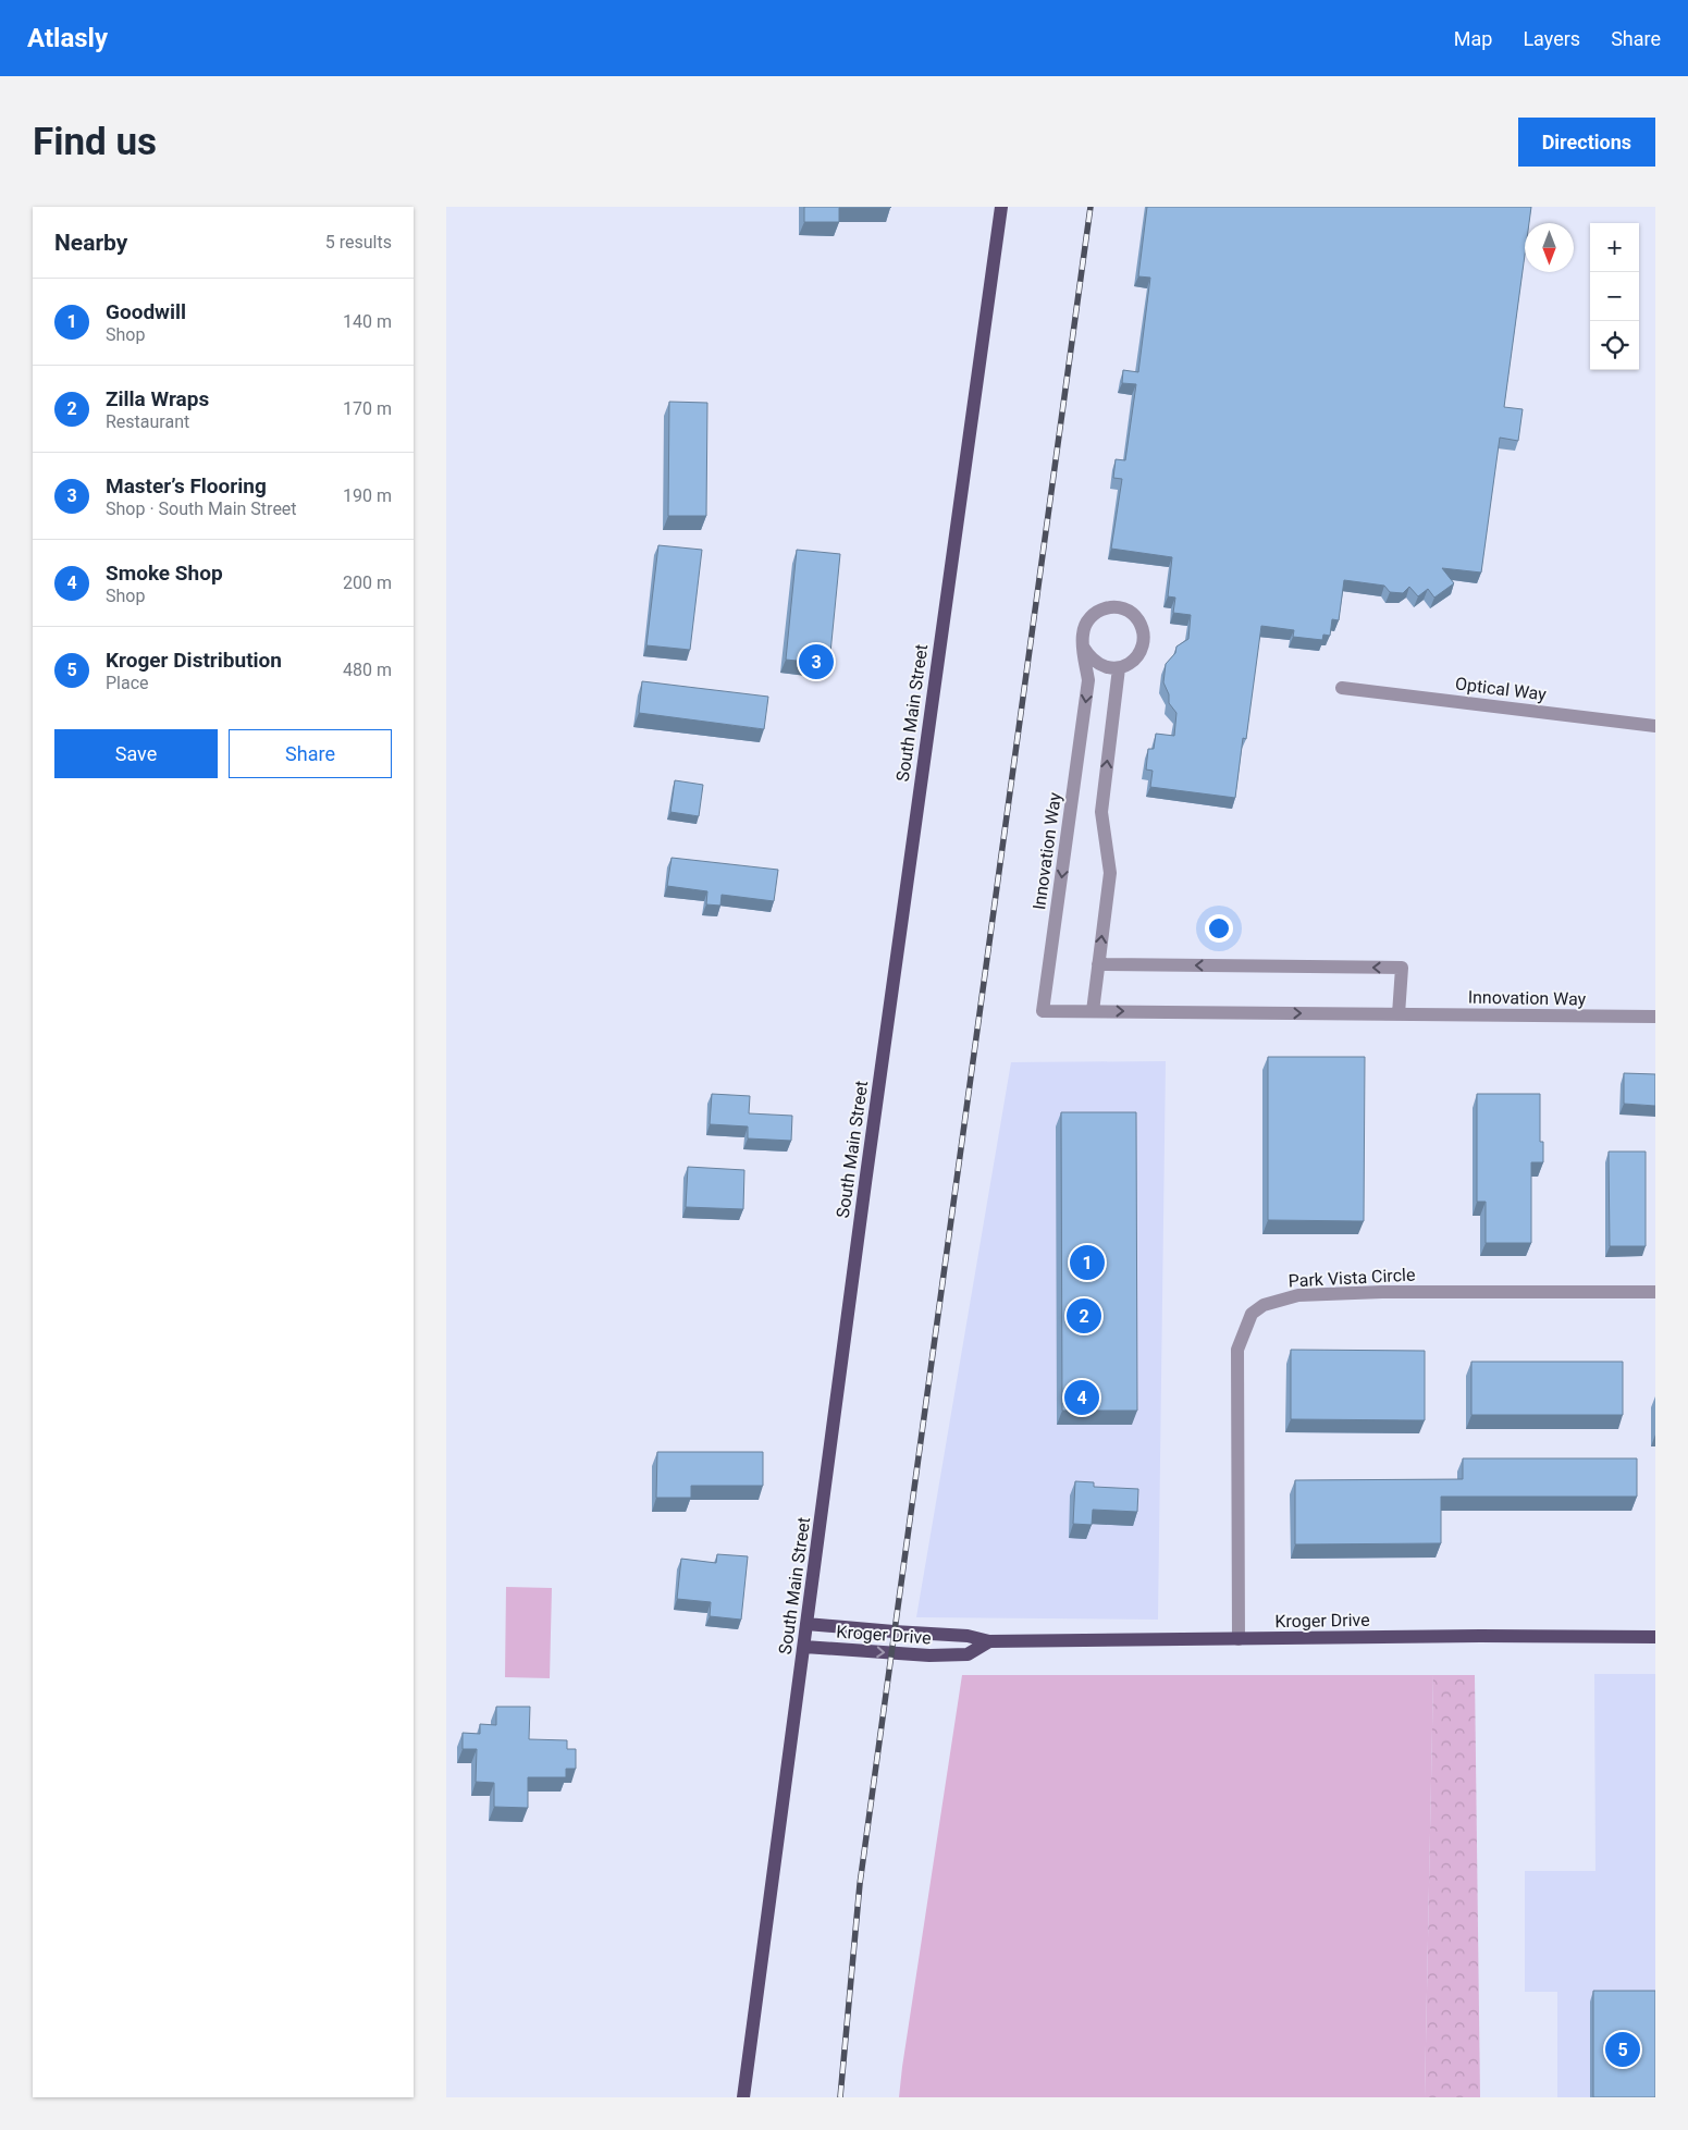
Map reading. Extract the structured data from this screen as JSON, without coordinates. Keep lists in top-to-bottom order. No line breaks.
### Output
{"streets":{"main road":["South Main Street","Kroger Drive"],"street":["Optical Way","Innovation Way","Park Vista Circle"]},"crossings":[["South Main Street","Kroger Drive"],["Park Vista Circle","Kroger Drive"]],"north":"bottom","page":{"header":"Atlasly","nav":["Map","Layers","Share"],"buttons":["Directions",["Save","Share"]],"title":"Find us","heading":["Nearby","5 results"],"map_buttons":["+","−"],"list":[{"mark":"1","name":"Goodwill","note":"Shop","value":"140 m"},{"mark":"2","name":"Zilla Wraps","note":"Restaurant","value":"170 m"},{"mark":"3","name":"Master’s Flooring","note":"Shop · South Main Street","value":"190 m"},{"mark":"4","name":"Smoke Shop","note":"Shop","value":"200 m"},{"mark":"5","name":"Kroger Distribution","note":"Place","value":"480 m"}],"pins":["3","1","2","4","5"]}}
